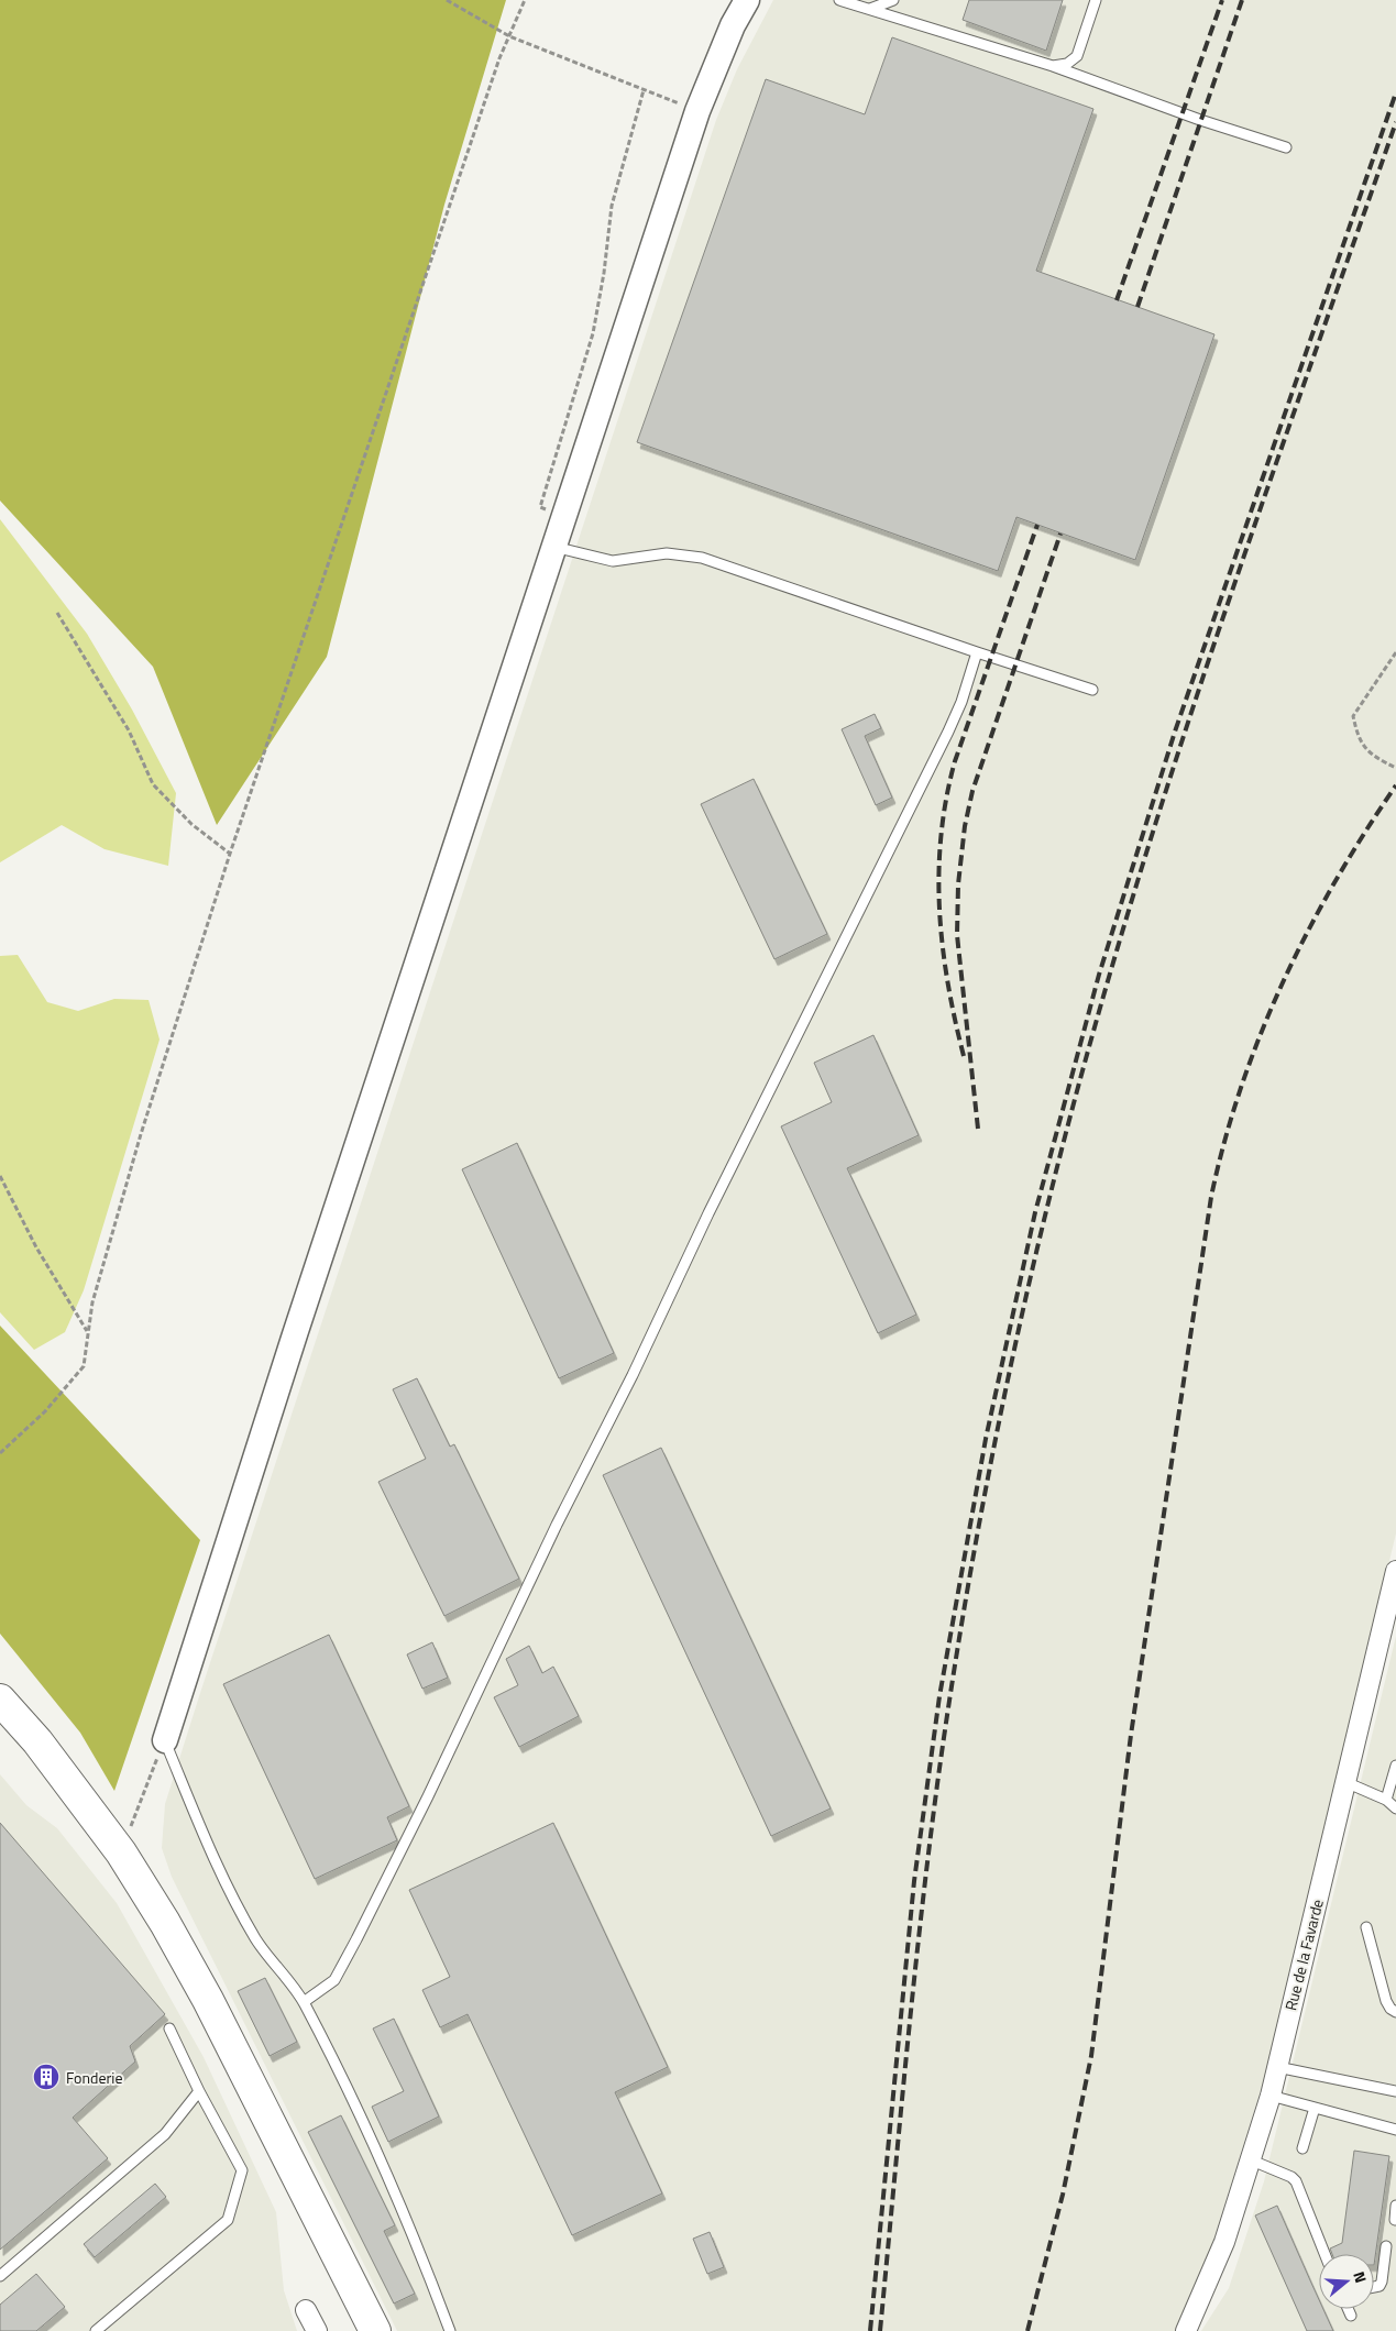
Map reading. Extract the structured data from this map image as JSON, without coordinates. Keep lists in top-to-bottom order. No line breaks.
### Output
{"streets":{"street":["Rue de la Favarde"]},"places":{"building":["Fonderie"]},"north":"right"}
